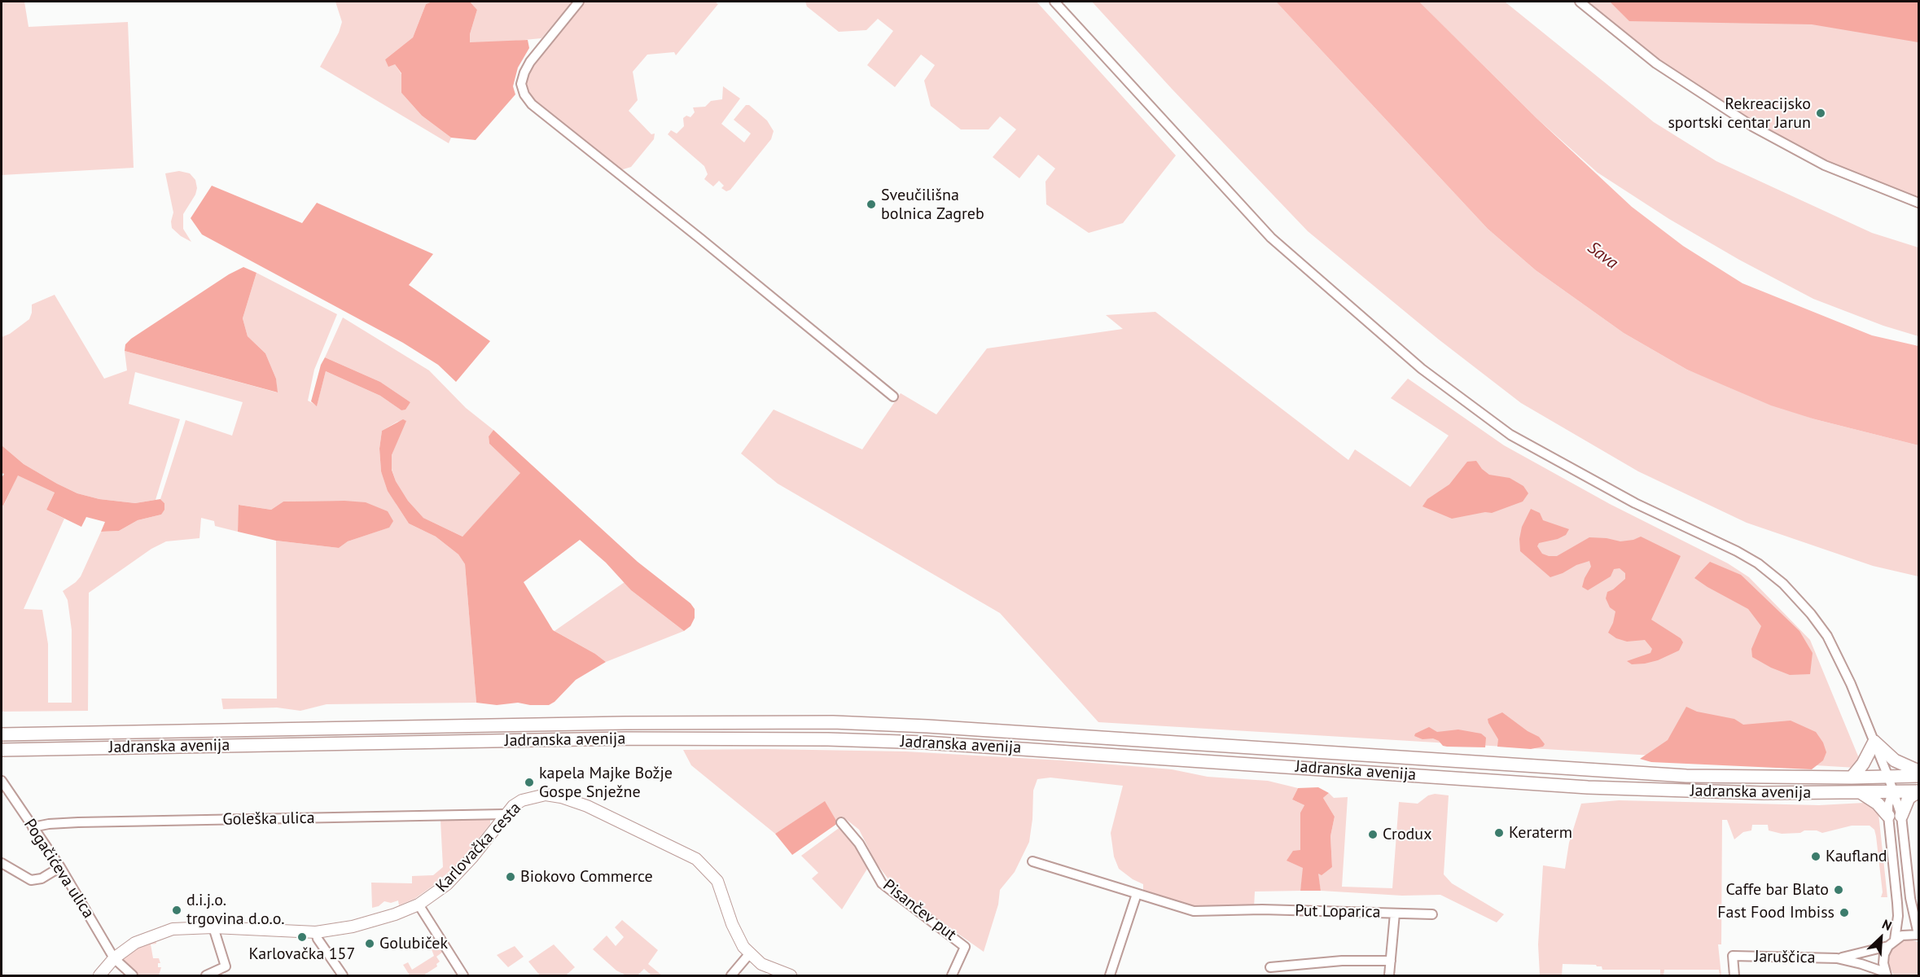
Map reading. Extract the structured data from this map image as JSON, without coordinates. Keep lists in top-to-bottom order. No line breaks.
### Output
{"streets":{"main road":["Jadranska avenija"],"street":["Goleška ulica","Karlovačka cesta","Pogačićeva ulica","Pisančev put","Put Loparica","Jaruščica"]},"crossings":[["Goleška ulica","Karlovačka cesta"],["Goleška ulica","Pogačićeva ulica"],["Karlovačka cesta","Pogačićeva ulica"]],"water":["Sava"],"places":["Rekreacijsko sportski centar Jarun","Sveučilišna bolnica Zagreb","kapela Majke Božje Gospe Snježne","Keraterm","Crodux","Kaufland","Biokovo Commerce","Caffe bar Blato","d.i.j.o. trgovina d.o.o.","Fast Food Imbiss","Karlovačka 157","Golubiček"],"north":"top right"}
